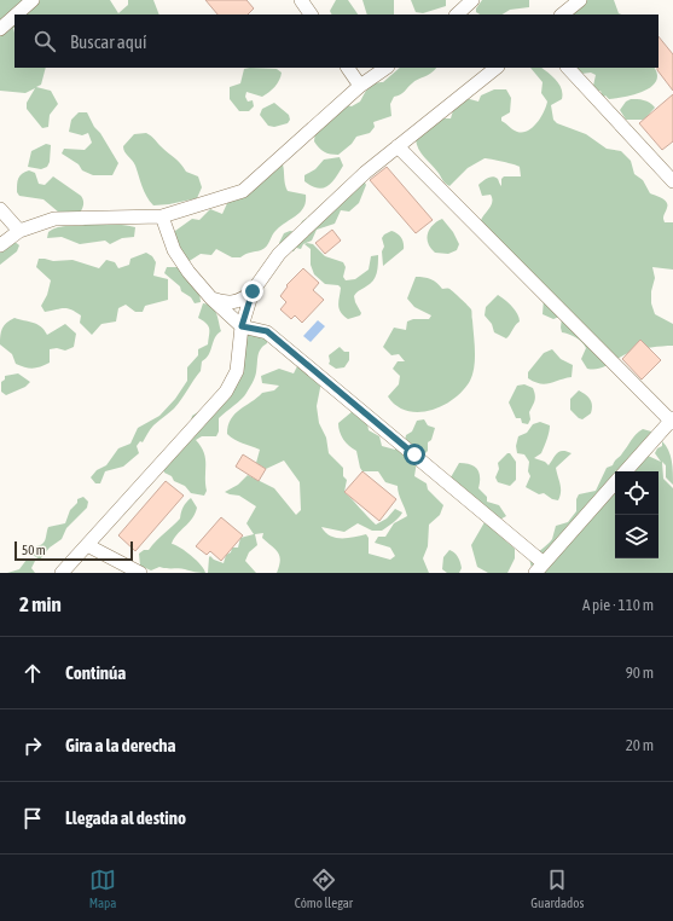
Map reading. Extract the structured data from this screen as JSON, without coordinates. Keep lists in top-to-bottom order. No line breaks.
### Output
{"scale_bar":"50 m","page":{"search":"Buscar aquí","scale":"50 m","heading":["2 min","A pie · 110 m"],"list":[["Continúa","90 m"],["Gira a la derecha","20 m"],"Llegada al destino"],"nav":["Mapa","Cómo llegar","Guardados"]}}
